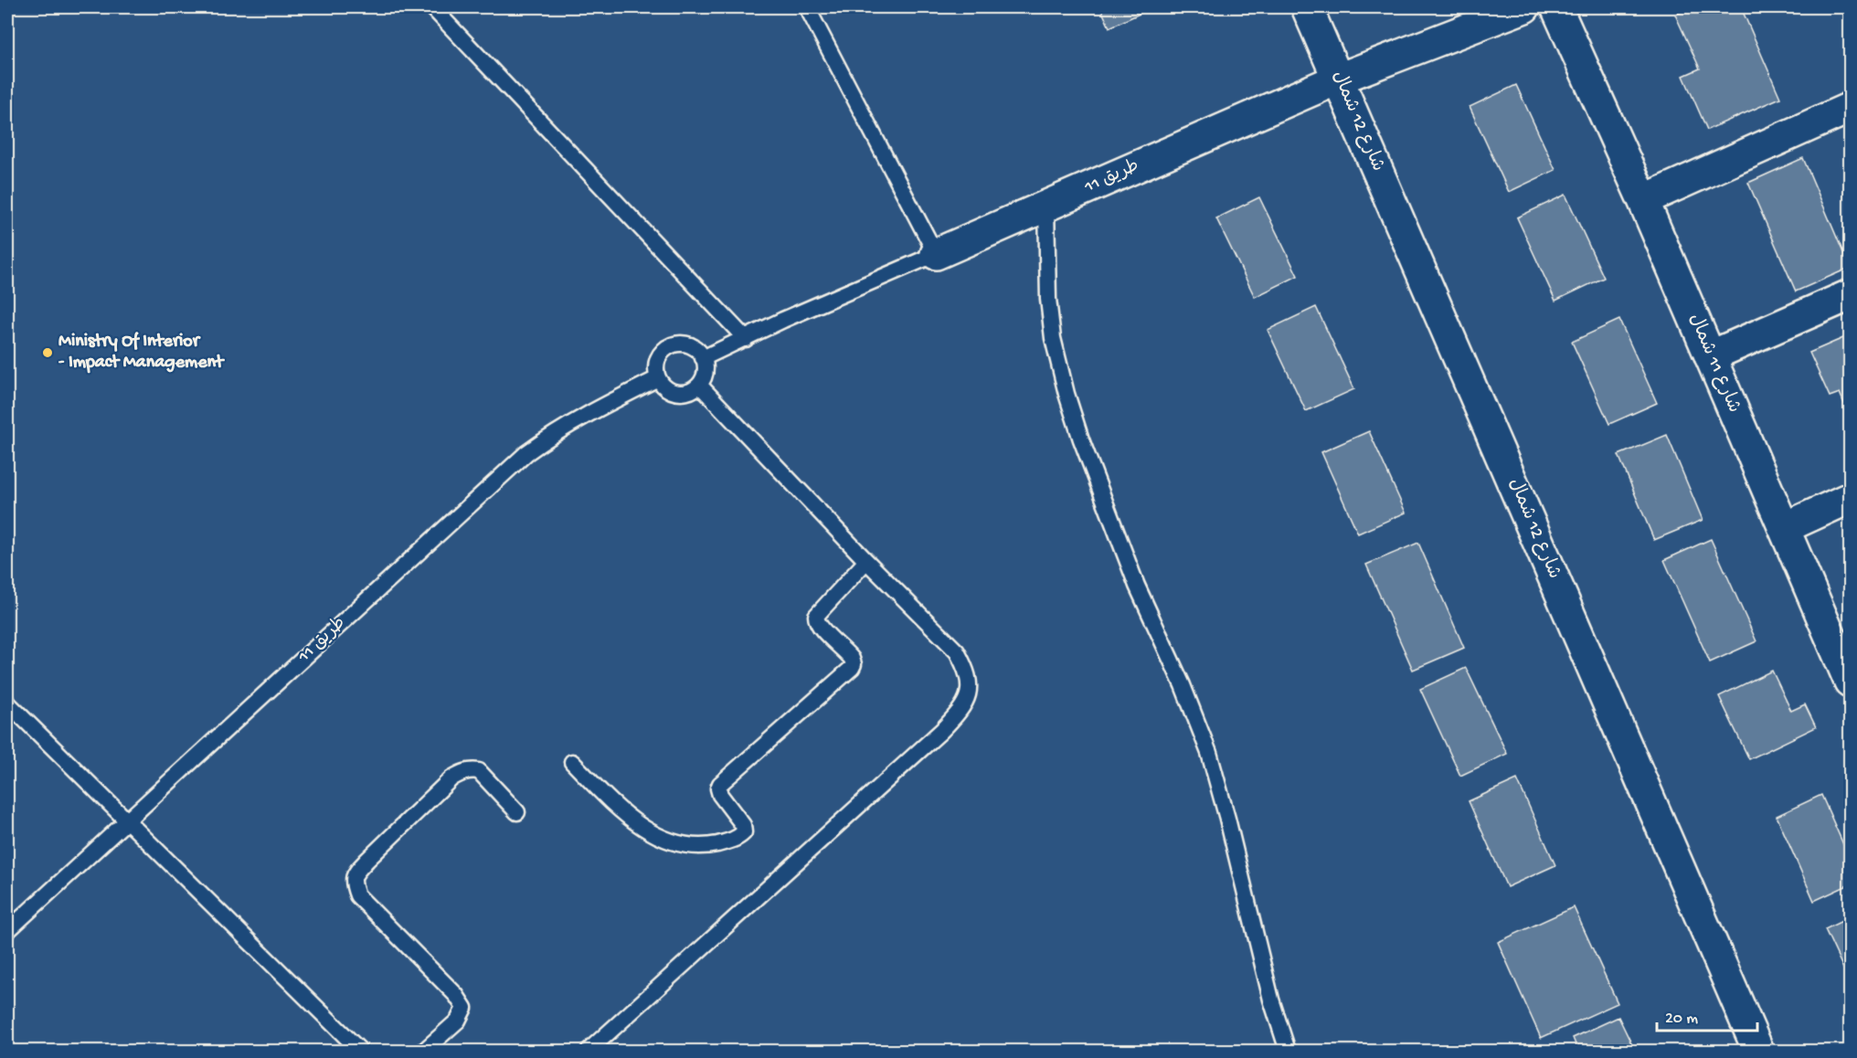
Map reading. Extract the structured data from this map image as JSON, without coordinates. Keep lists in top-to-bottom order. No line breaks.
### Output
{"streets":{"street":["شارع 12 شمال","طريق 11","شارع 11 شمال"]},"crossings":[["شارع 12 شمال","طريق 11"]],"places":["Ministry Of Interior - Impact Management"],"scale_bar":"20 m"}
